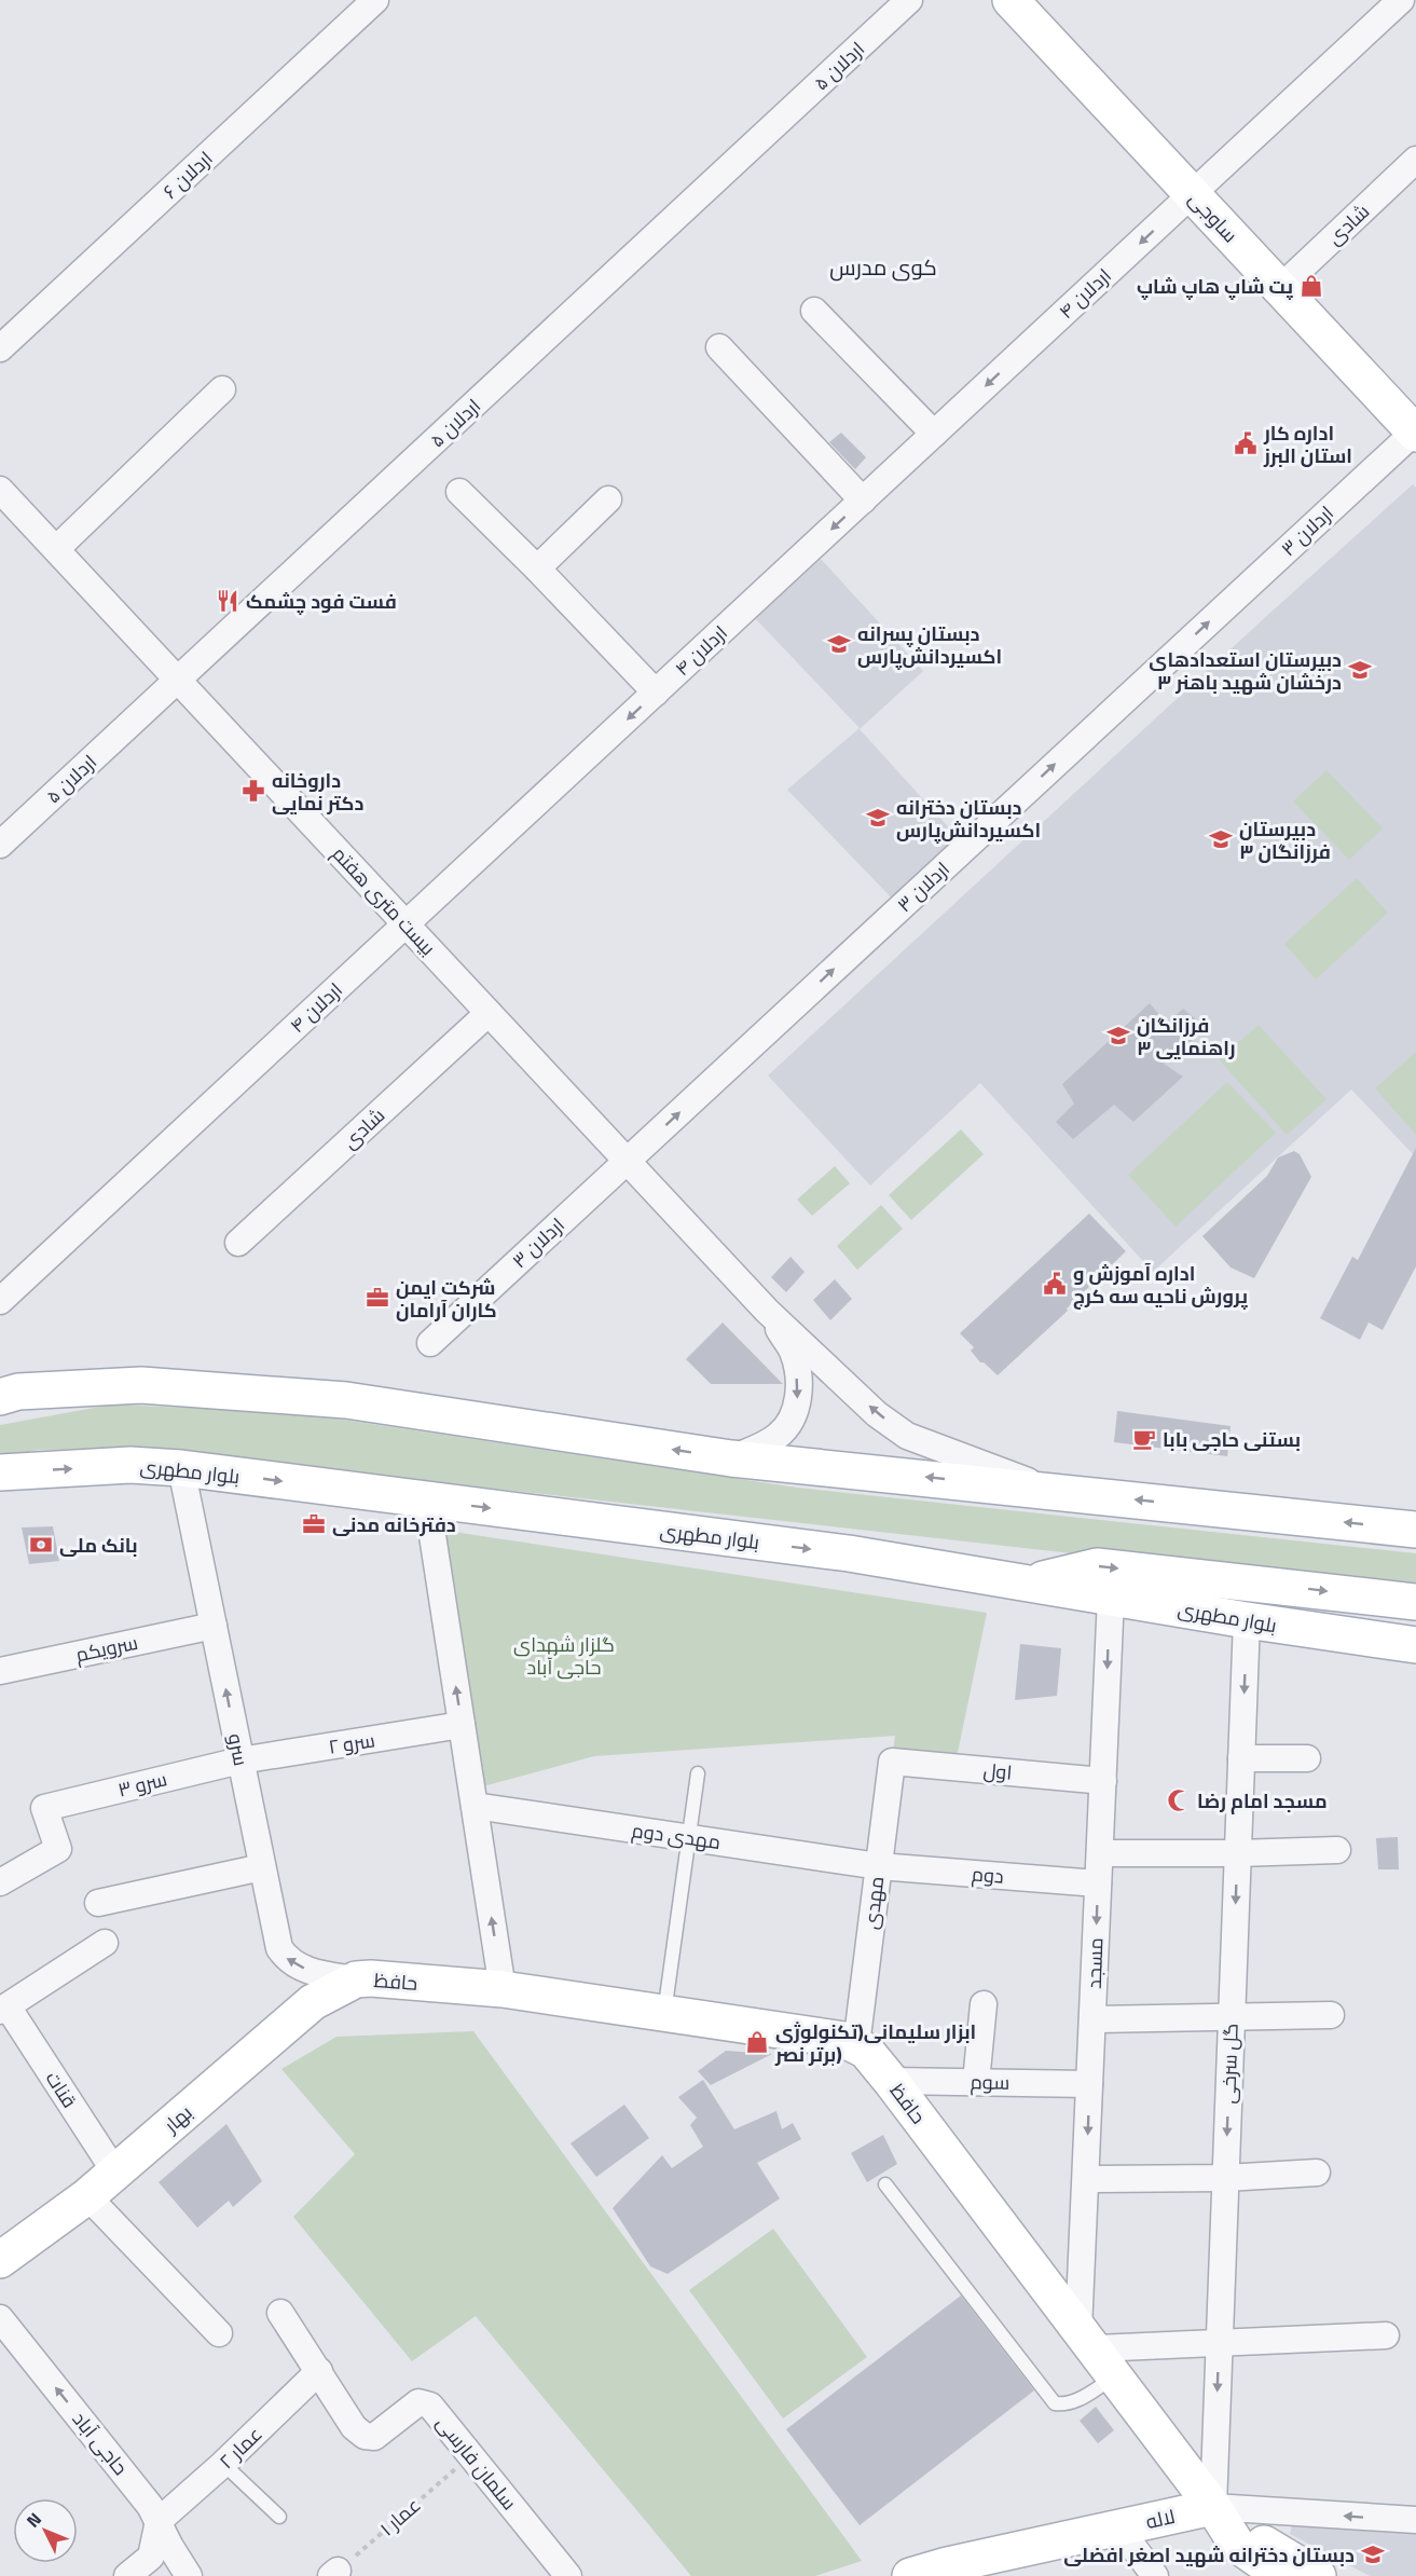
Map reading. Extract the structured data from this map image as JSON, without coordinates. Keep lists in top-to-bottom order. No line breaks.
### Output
{"streets":{"main road":["ساوجی","بلوار مطهری","حافظ","بهار","لاله"],"street":["اردلان ۵","اردلان ۶","شادی","اردلان ۴","اردلان ۳","بیست متری هفتم","سرویکم","سرو ۲","سرو","اول","سرو ۳","مهدی دوم","دوم","مهدی","مسجد","گل سرخی","سوم","قنات","حاجی آباد","عمار ۲","سلمان فارسی"],"path":["عمار ۱"]},"crossings":[["اردلان ۵","بیست متری هفتم"],["ساوجی","شادی"],["ساوجی","اردلان ۴"],["ساوجی","اردلان ۳"],["شادی","بیست متری هفتم"],["اردلان ۴","بیست متری هفتم"],["اردلان ۳","بیست متری هفتم"],["بلوار مطهری","سرو"],["بلوار مطهری","مسجد"],["بلوار مطهری","گل سرخی"],["سرویکم","سرو"],["سرو ۲","سرو"],["سرو ۲","سرو ۳"],["سرو","سرو ۳"],["سرو","حافظ"],["سرو","بهار"],["اول","مهدی"],["اول","مسجد"],["مهدی دوم","دوم"],["مهدی دوم","مهدی"],["دوم","مهدی"],["دوم","مسجد"],["مهدی","حافظ"],["مسجد","حافظ"],["مسجد","سوم"],["حافظ","گل سرخی"],["حافظ","سوم"],["حافظ","بهار"],["حافظ","لاله"],["گل سرخی","لاله"],["قنات","بهار"],["حاجی آباد","عمار ۲"],["عمار ۲","سلمان فارسی"],["سلمان فارسی","عمار ۱"]],"one_way":["اردلان ۴","اردلان ۳","مسجد","گل سرخی"],"districts":["کوی مدرس"],"parks":["گلزار شهدای حاجی آباد"],"places":{"shop":["پت شاپ هاپ شاپ","ابزار سلیمانی(تکنولوژی برتر نصر)"],"public building":["اداره کار استان البرز","اداره آموزش و پرورش ناحیه سه کرج"],"restaurant":["فست فود چشمک"],"school or university":["دبستان پسرانه اکسیر‌دانش‌پارس","دبیرستان استعدادهای درخشان شهید باهنر ۳","دبستان دخترانه اکسیردانش‌پارس","دبیرستان فرزانگان ۳","فرزانگان ۳ راهنمایی","دبستان دخترانه شهید اصغر افضلی"],"pharmacy":["داروخانه دکتر نمایی"],"office":["شرکت ایمن کاران آرامان","دفترخانه مدنی"],"cafe":["بستنی حاجی بابا"],"bank":["بانک ملی"],"mosque":["مسجد امام رضا"]},"north":"top left"}
